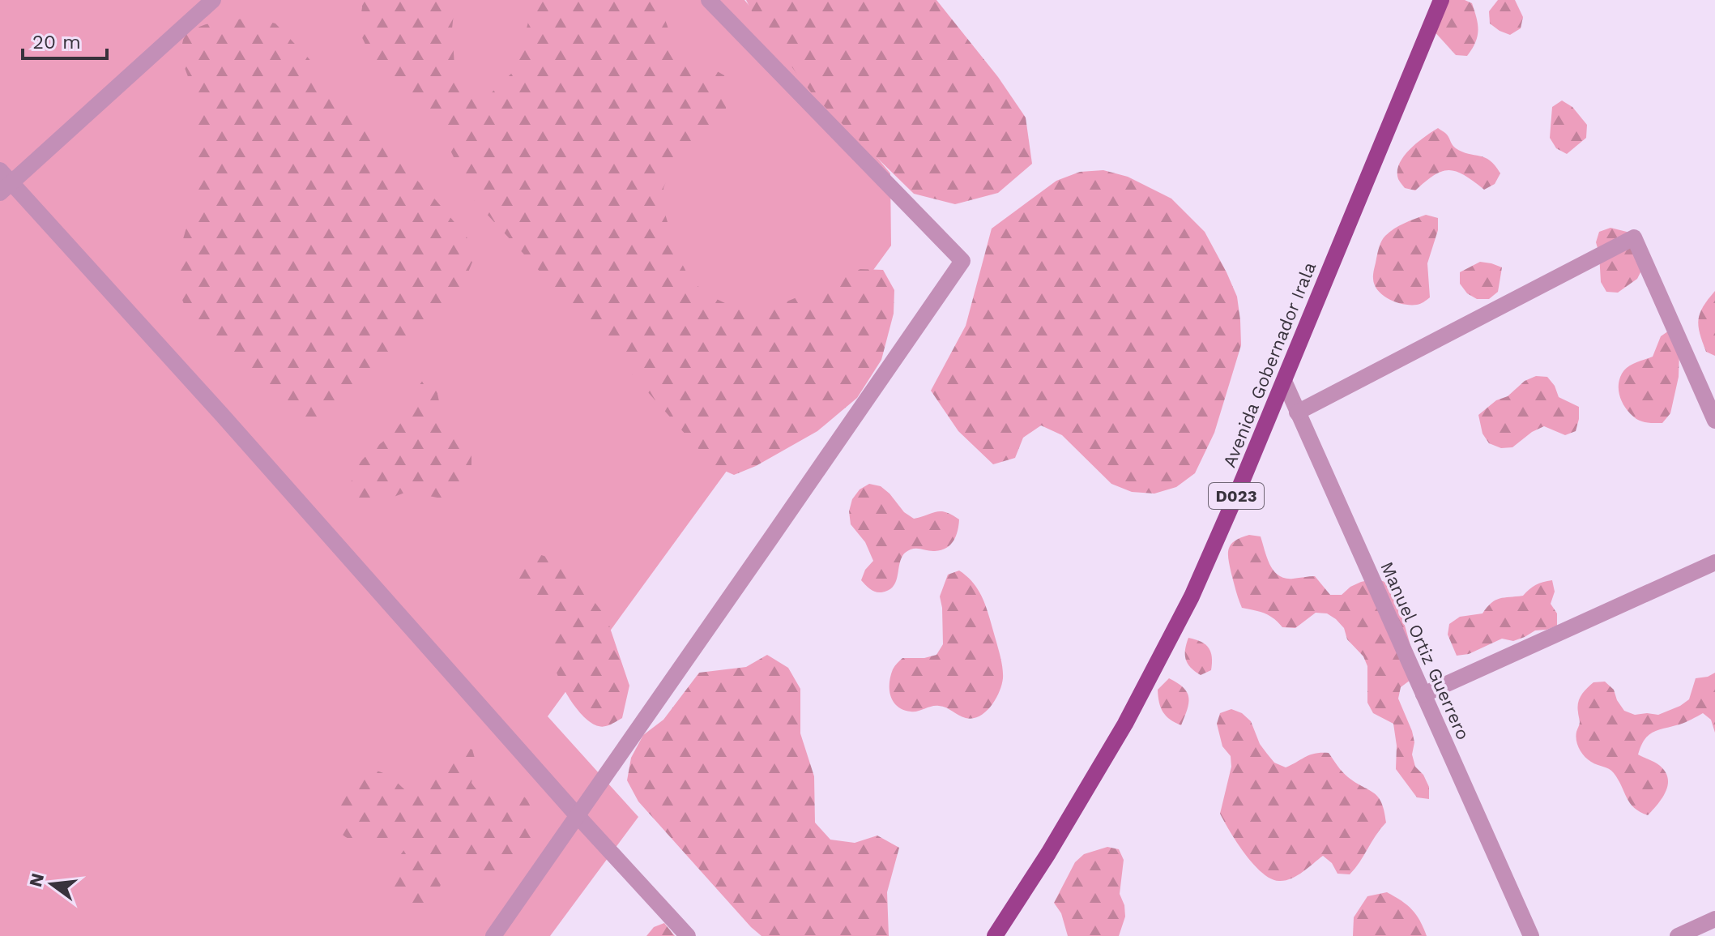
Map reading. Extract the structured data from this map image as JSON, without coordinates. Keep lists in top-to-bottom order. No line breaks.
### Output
{"streets":{"main road":["Avenida Gobernador Irala","D023"],"street":["Manuel Ortiz Guerrero"]},"crossings":[["Avenida Gobernador Irala","Manuel Ortiz Guerrero"]],"scale_bar":"20 m","north":"left"}
